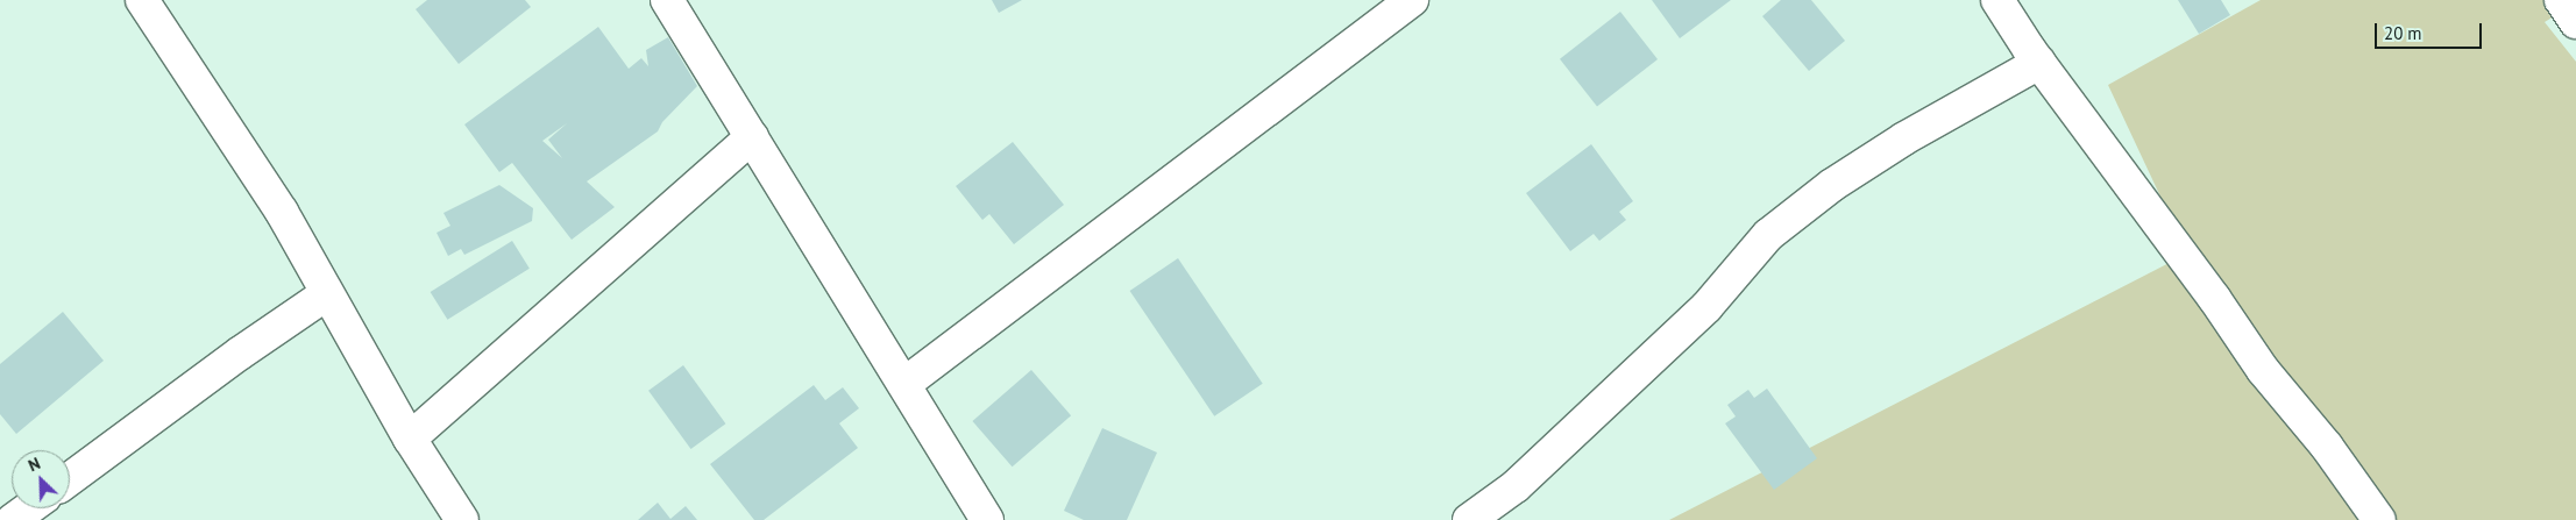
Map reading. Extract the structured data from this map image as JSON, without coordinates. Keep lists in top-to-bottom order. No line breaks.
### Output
{"scale_bar":"20 m","north":"top left"}
